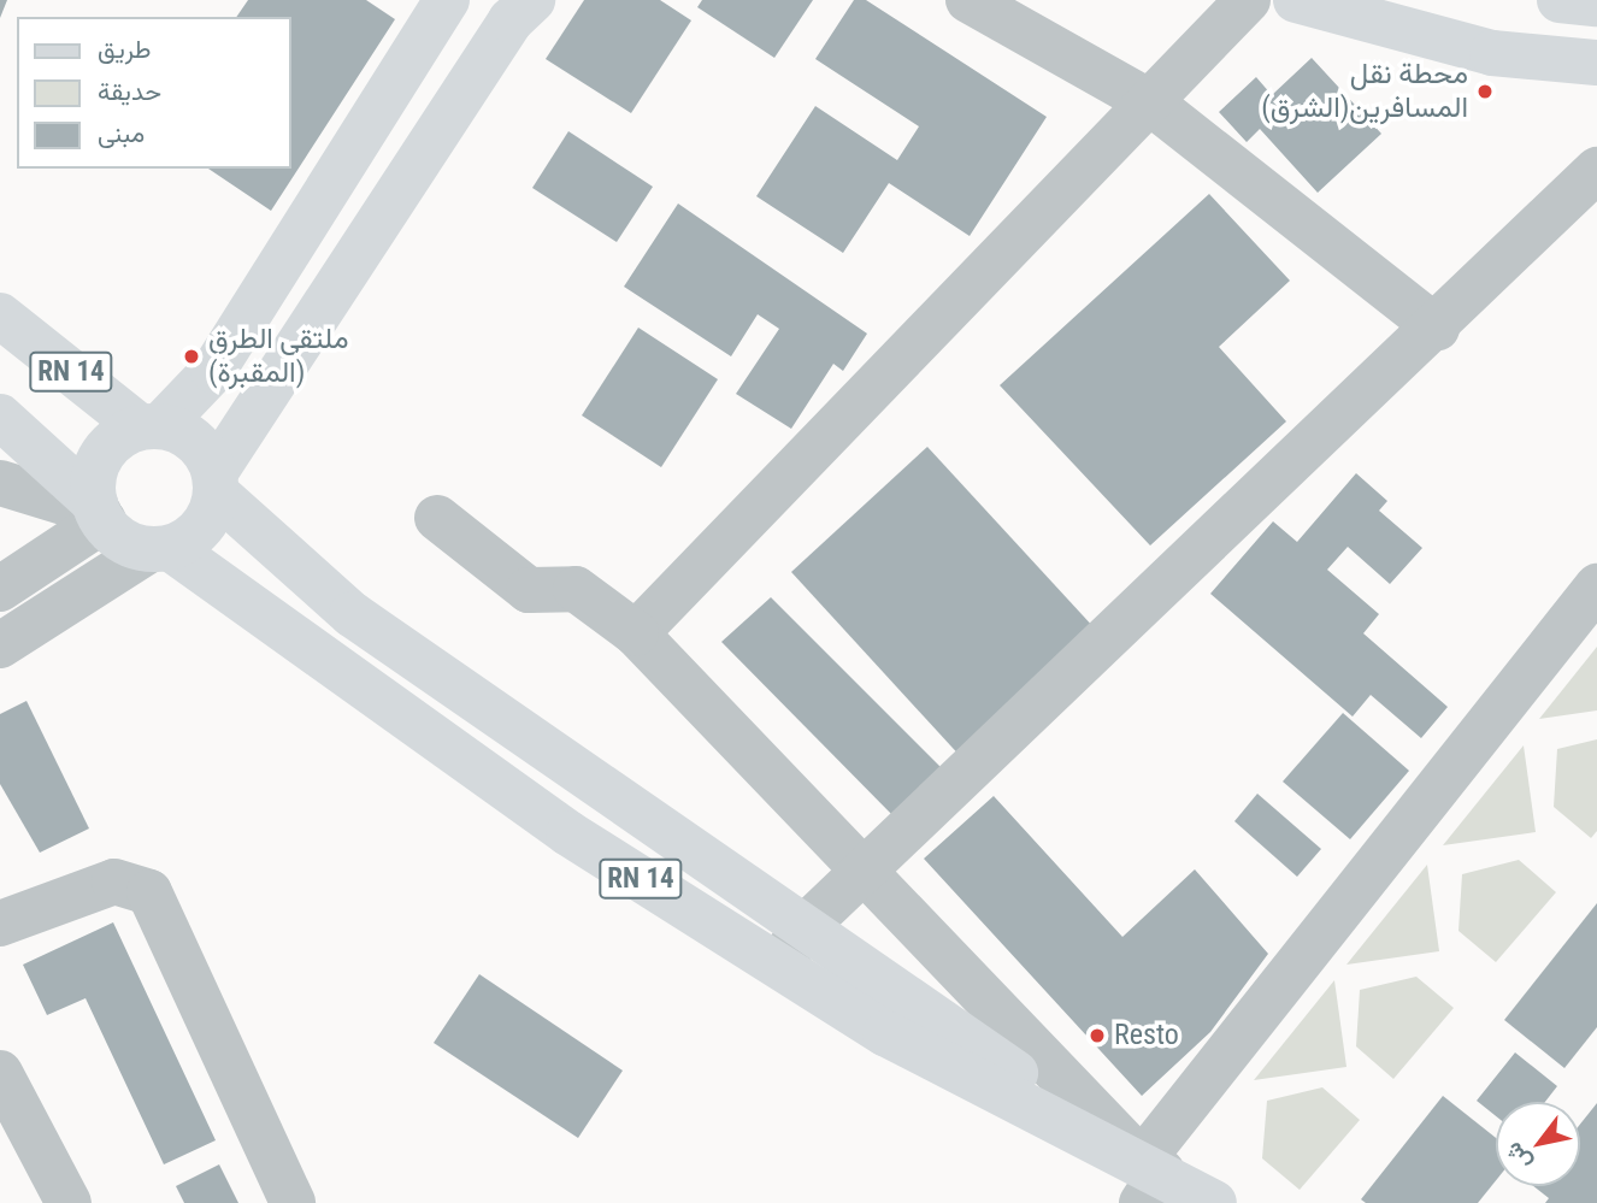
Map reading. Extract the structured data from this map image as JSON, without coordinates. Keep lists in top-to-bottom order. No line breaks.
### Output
{"streets":{"main road":["RN 14"]},"places":["محطة نقل المسافرين(الشرق)","ملتقى الطرق (المقبرة)","Resto"],"legend":["طريق","حديقة","مبنى"],"north":"bottom left"}
